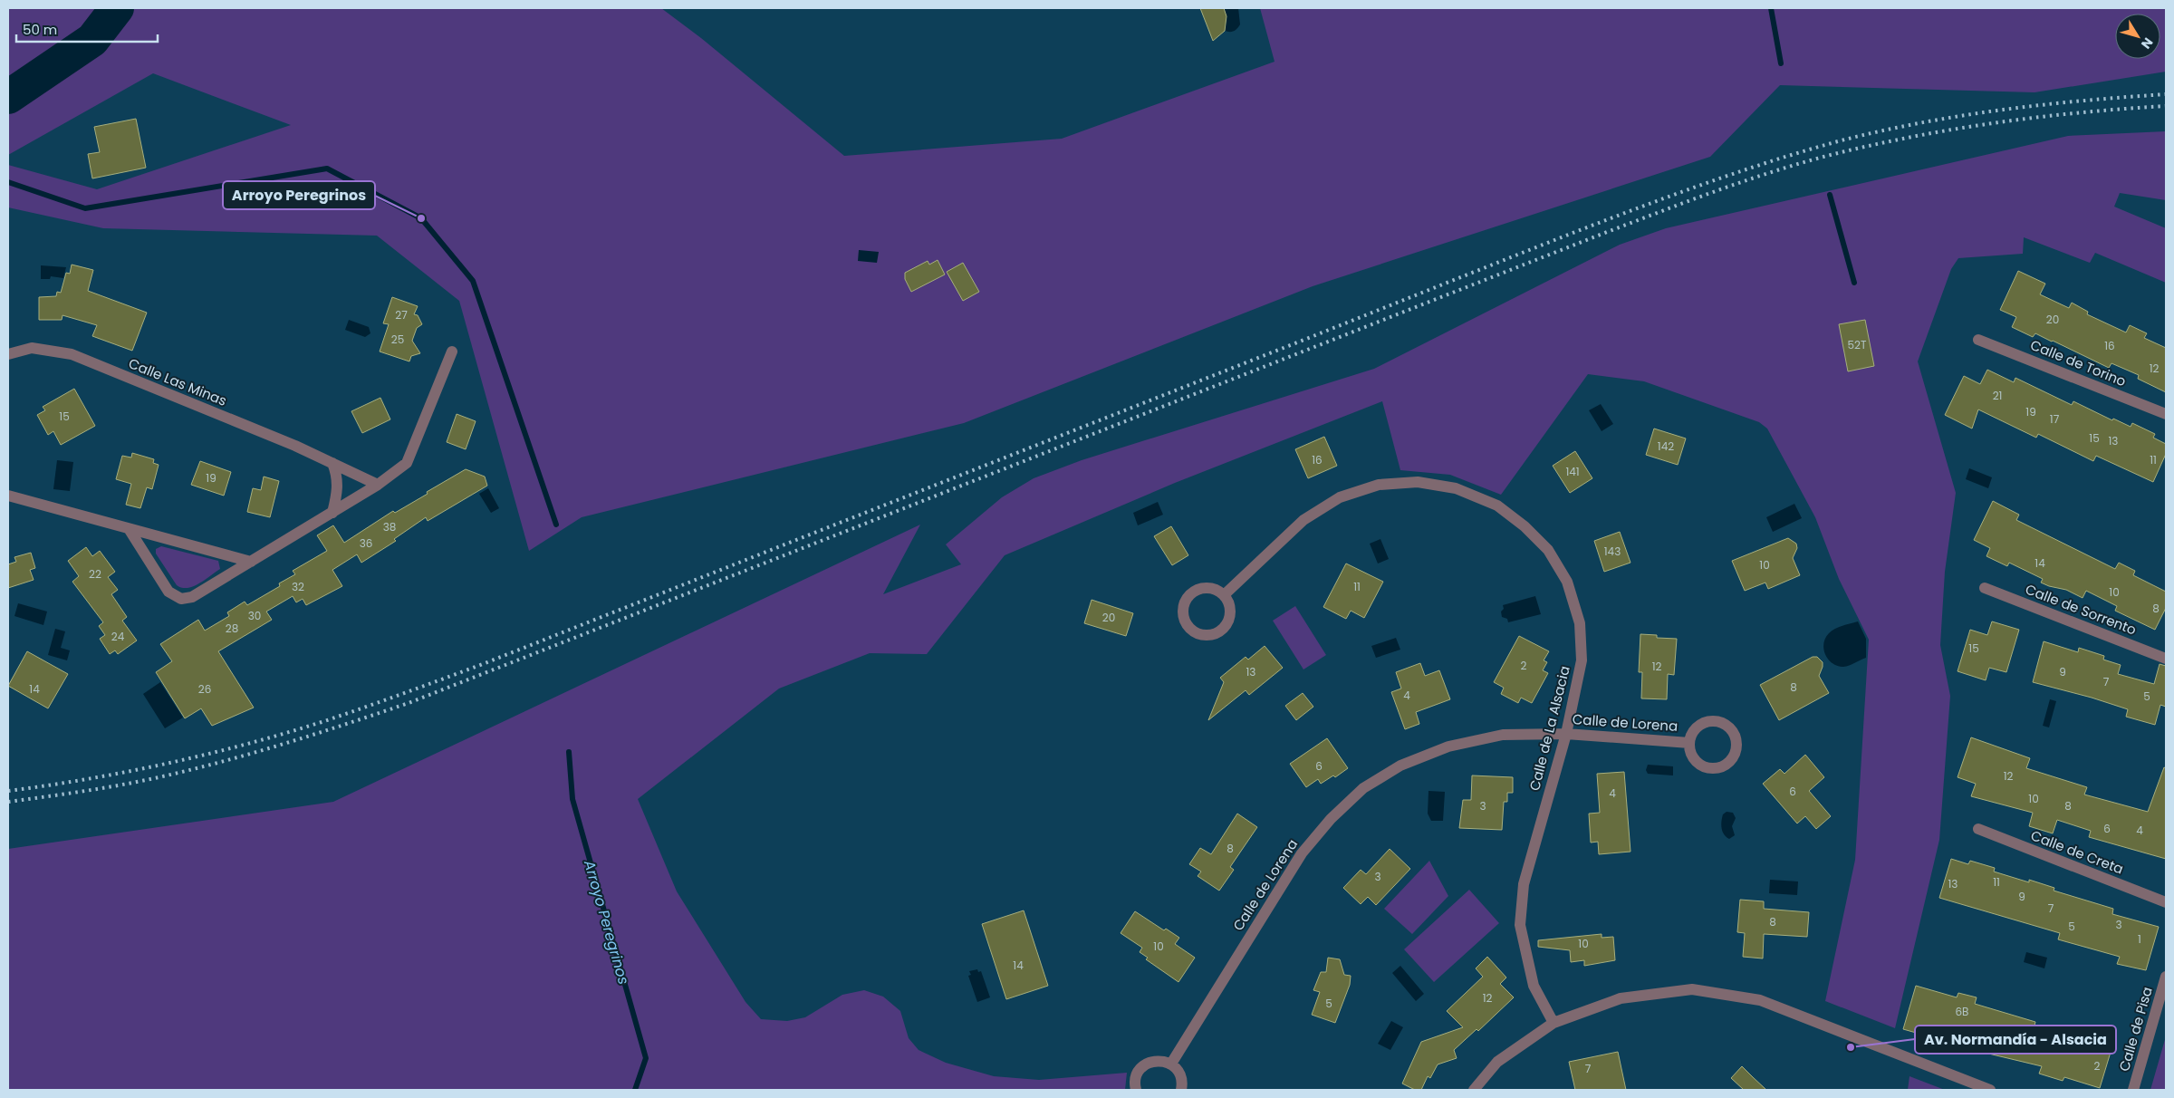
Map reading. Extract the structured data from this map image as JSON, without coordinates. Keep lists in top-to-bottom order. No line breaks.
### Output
{"streets":{"street":["Calle de Torino","Calle Las Minas","Calle de Sorrento","Calle de Lorena","Calle de La Alsacia","Calle de Creta","Calle de Pisa"]},"crossings":[["Calle de Lorena","Calle de La Alsacia"]],"water":["Arroyo Peregrinos"],"places":["Arroyo Peregrinos","Av. Normandía - Alsacia"],"house_numbers":["27","20","25","52T","16","12","21","19","15","17","15","13","142","16","11","141","19","38","36","143","14","10","22","32","11","10","8","30","20","28","24","15","2","12","13","9","7","8","14","26","4","5","6","12","6","4","10","3","8","6","4","8","3","11","13","9","7","8","3","5","1","10","10","14","12","5","6B","2","7"],"scale_bar":"50 m","north":"bottom right"}
